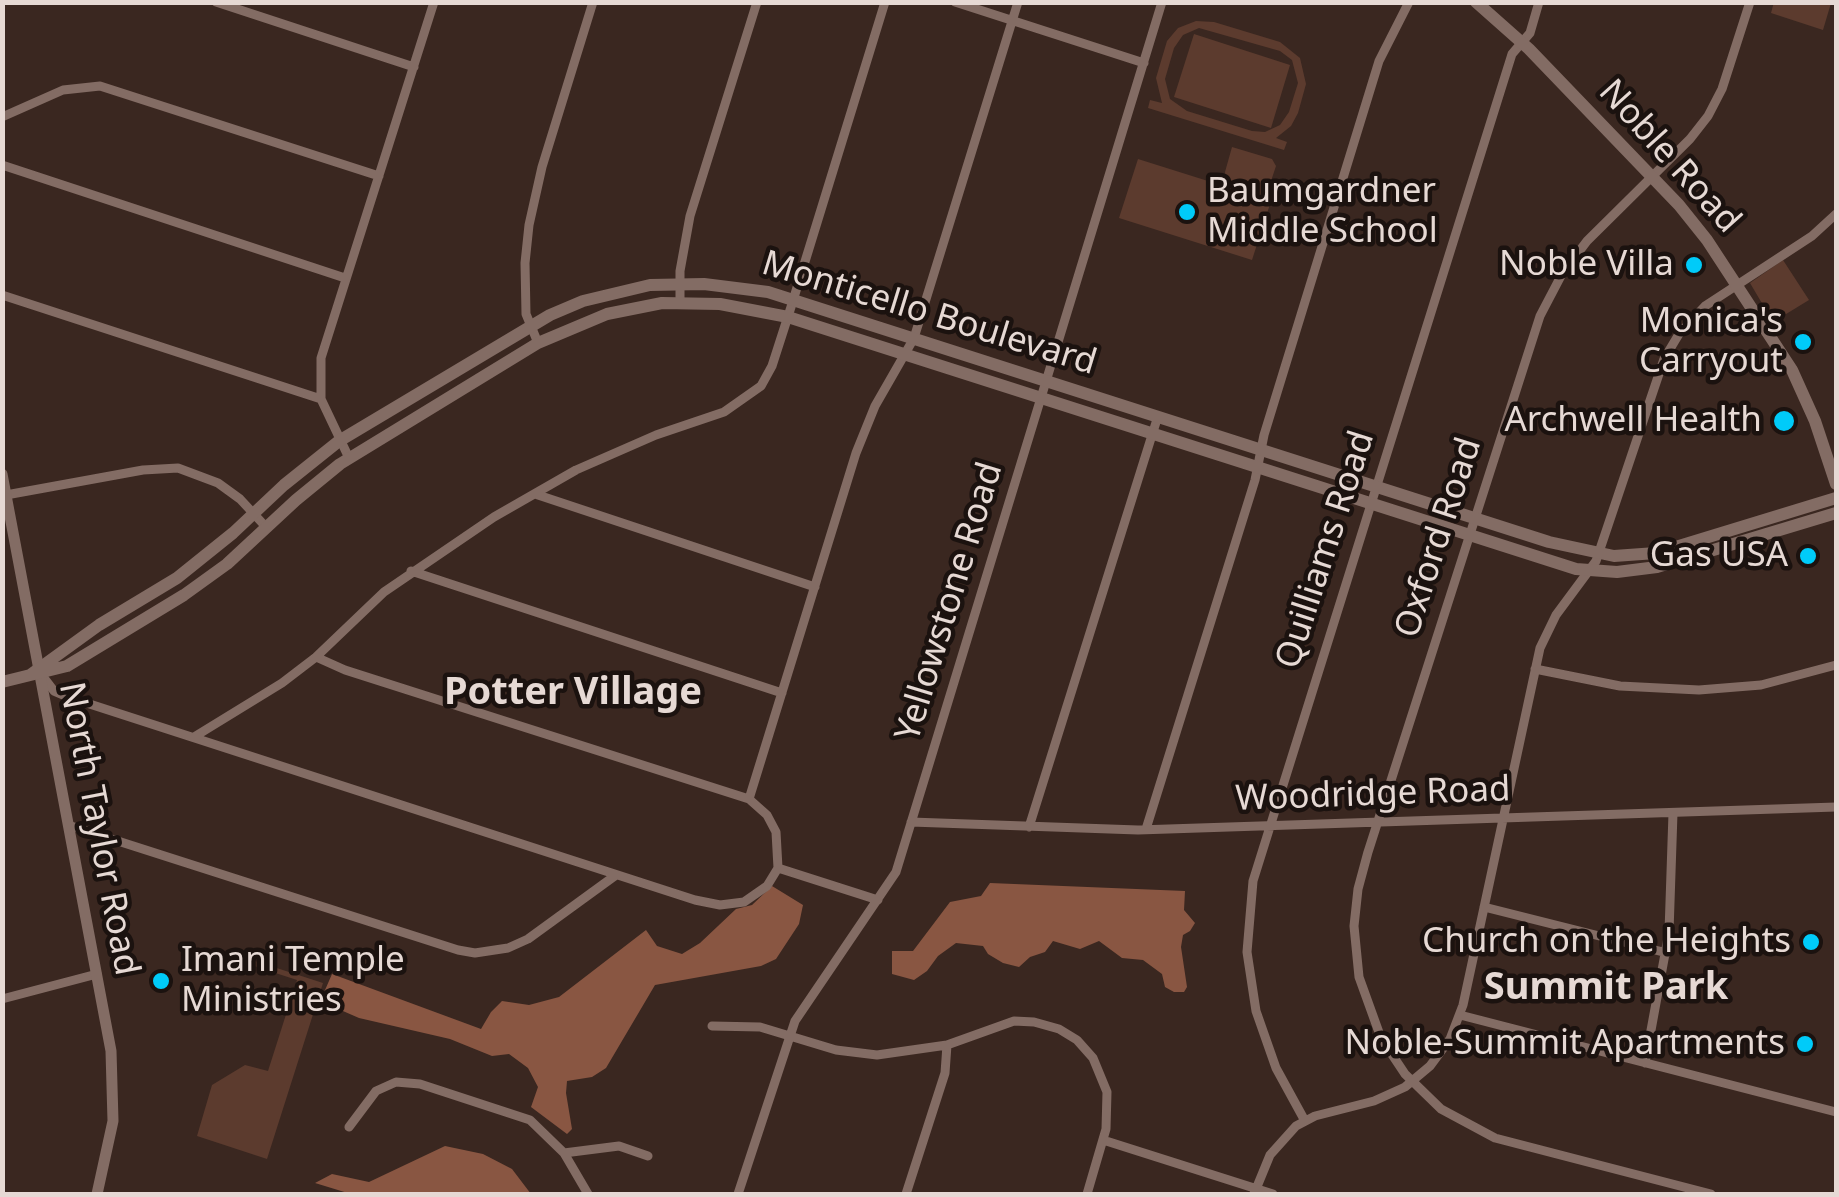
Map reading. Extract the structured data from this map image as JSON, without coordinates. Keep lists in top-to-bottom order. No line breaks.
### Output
{"streets":{"main road":["Noble Road","Monticello Boulevard"],"street":["Oxford Road","Quilliams Road","Yellowstone Road","Woodridge Road","North Taylor Road"]},"crossings":[["Noble Road","Oxford Road"],["Noble Road","Quilliams Road"],["Monticello Boulevard","Oxford Road"],["Monticello Boulevard","Quilliams Road"],["Monticello Boulevard","Yellowstone Road"],["Monticello Boulevard","North Taylor Road"],["Oxford Road","Woodridge Road"],["Quilliams Road","Woodridge Road"],["Yellowstone Road","Woodridge Road"]],"districts":["Potter Village","Summit Park"],"places":["Baumgardner Middle School","Noble Villa","Monica's Carryout","Archwell Health","Gas USA","Church on the Heights","Imani Temple Ministries","Noble-Summit Apartments"]}
